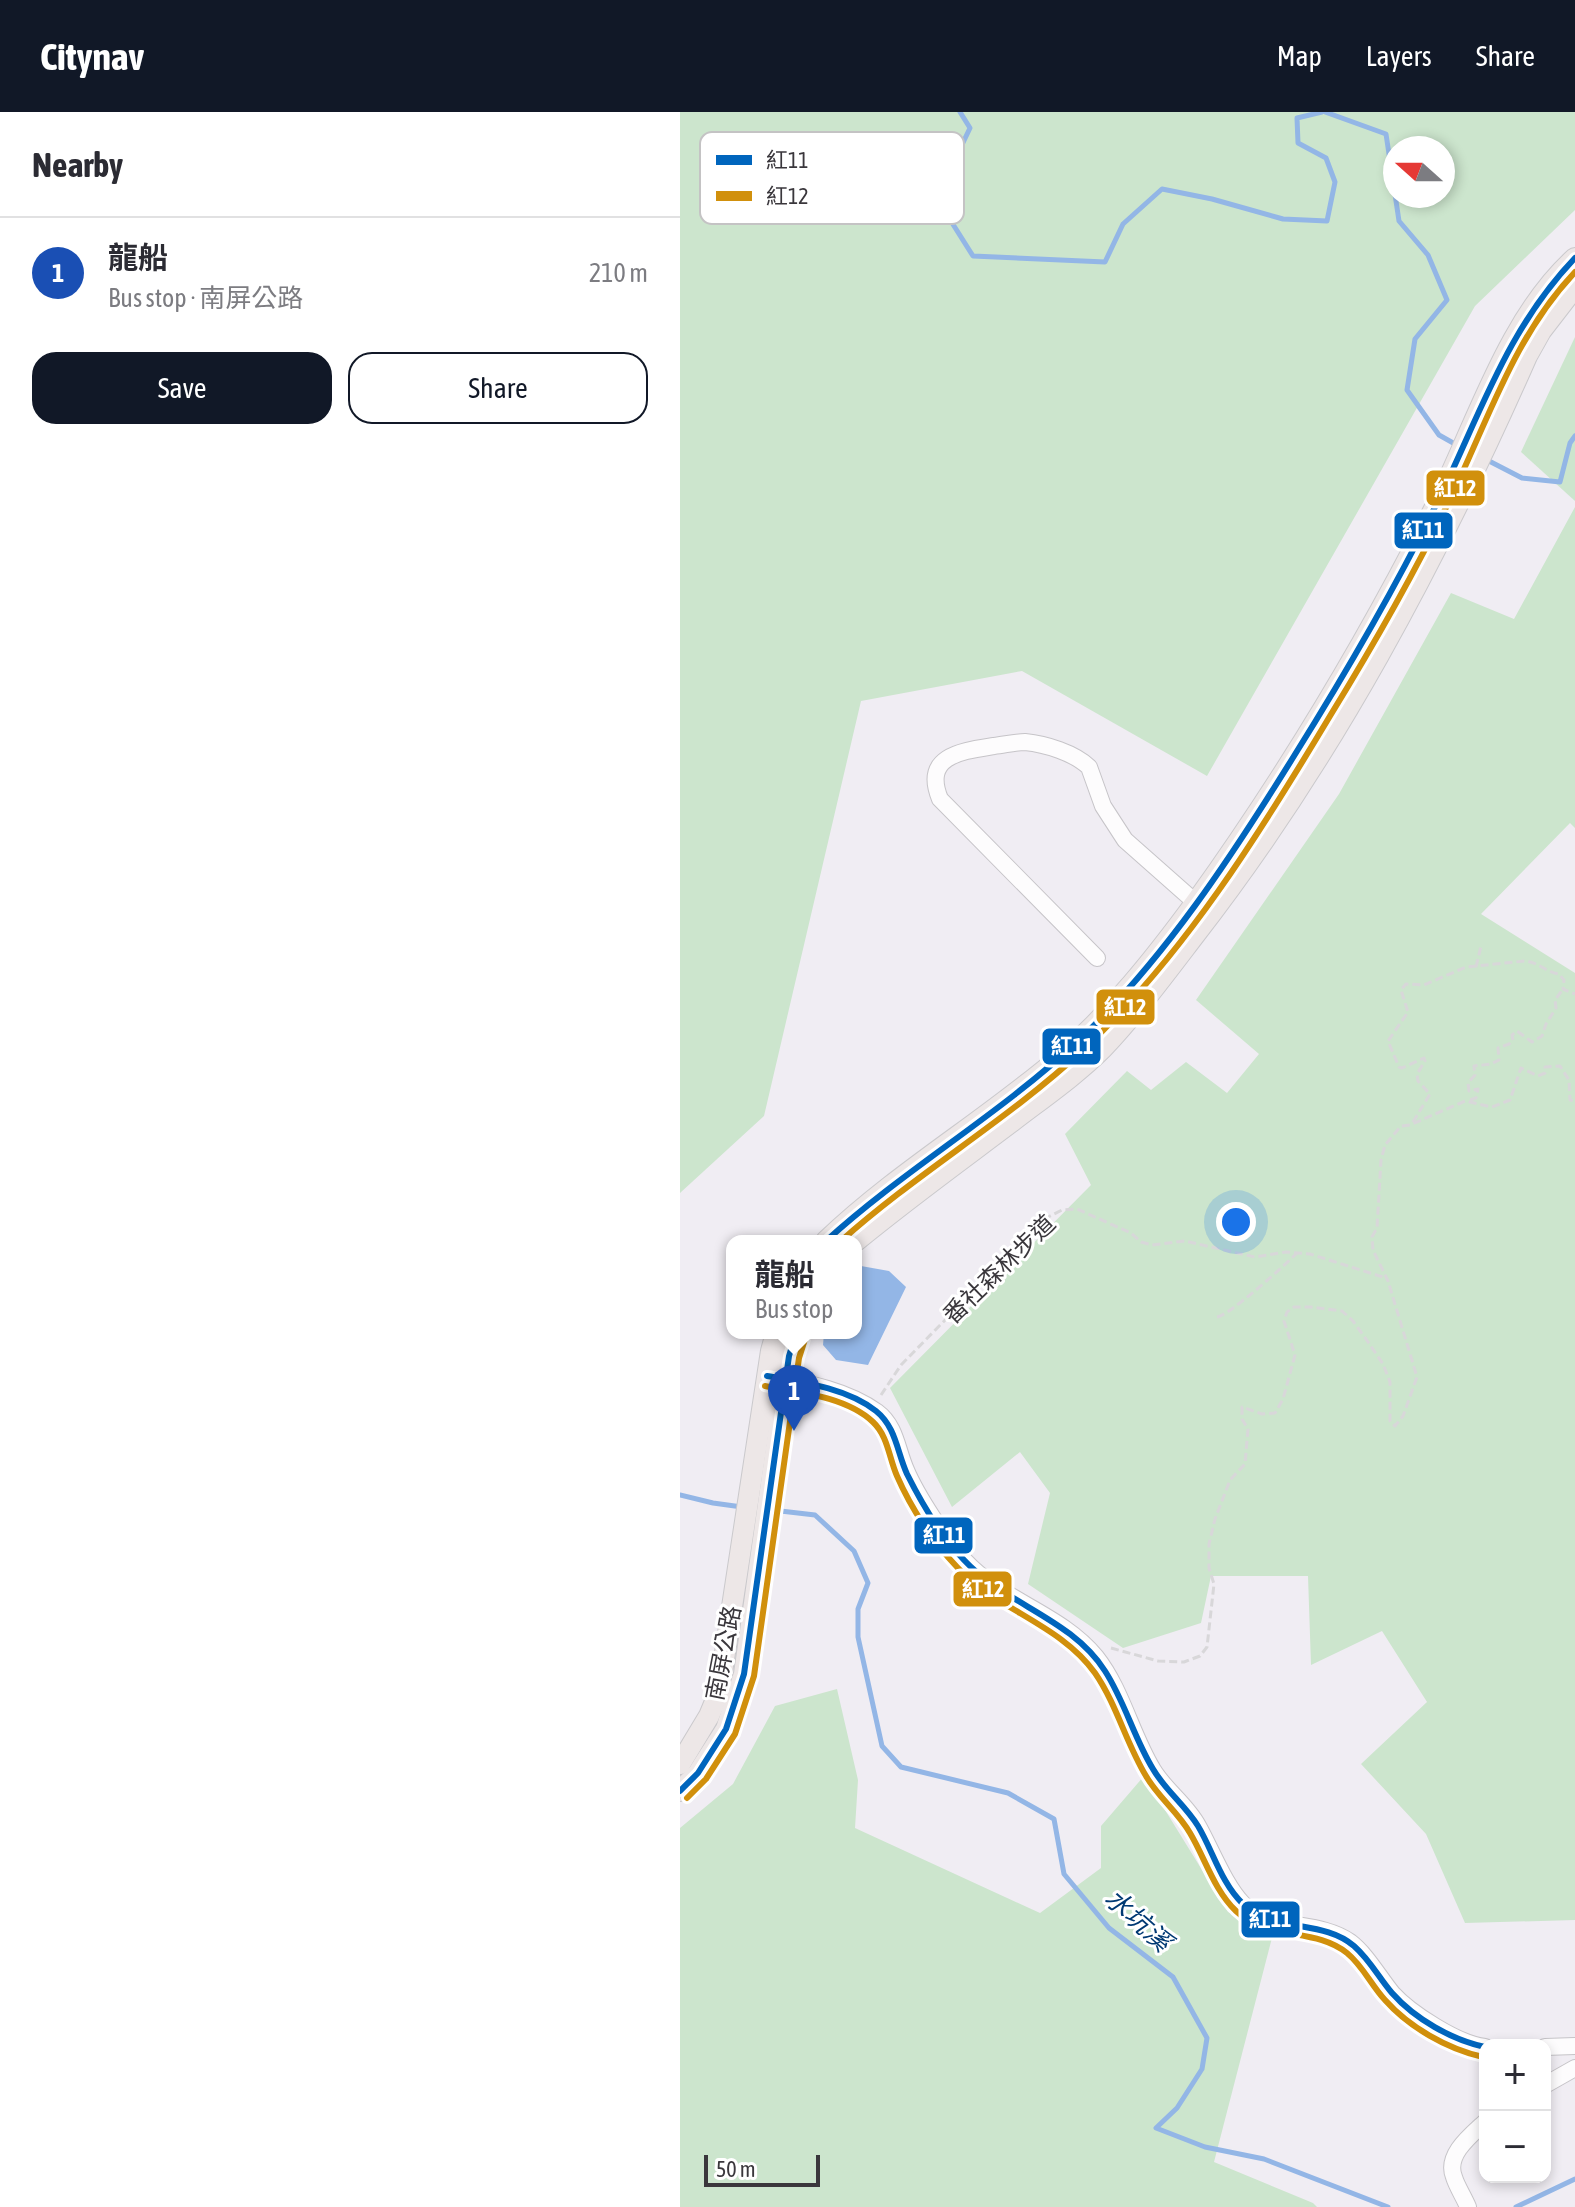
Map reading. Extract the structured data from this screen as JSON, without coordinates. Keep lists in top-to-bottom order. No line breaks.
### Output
{"streets":{"main road":["南屏公路"],"path":["番社森林步道"]},"water":["水坑溪"],"lines":["transit line 紅11","transit line 紅12"],"legend":["紅11","紅12"],"scale_bar":"50 m","north":"left","page":{"header":"Citynav","nav":["Map","Layers","Share"],"heading":"Nearby","list":[{"mark":"1","name":"龍船","note":"Bus stop · 南屏公路","value":"210 m"}],"buttons":["Save","Share"],"popup":["龍船","Bus stop"],"pins":"1","map_buttons":["+","−"],"scale":"50 m"}}
